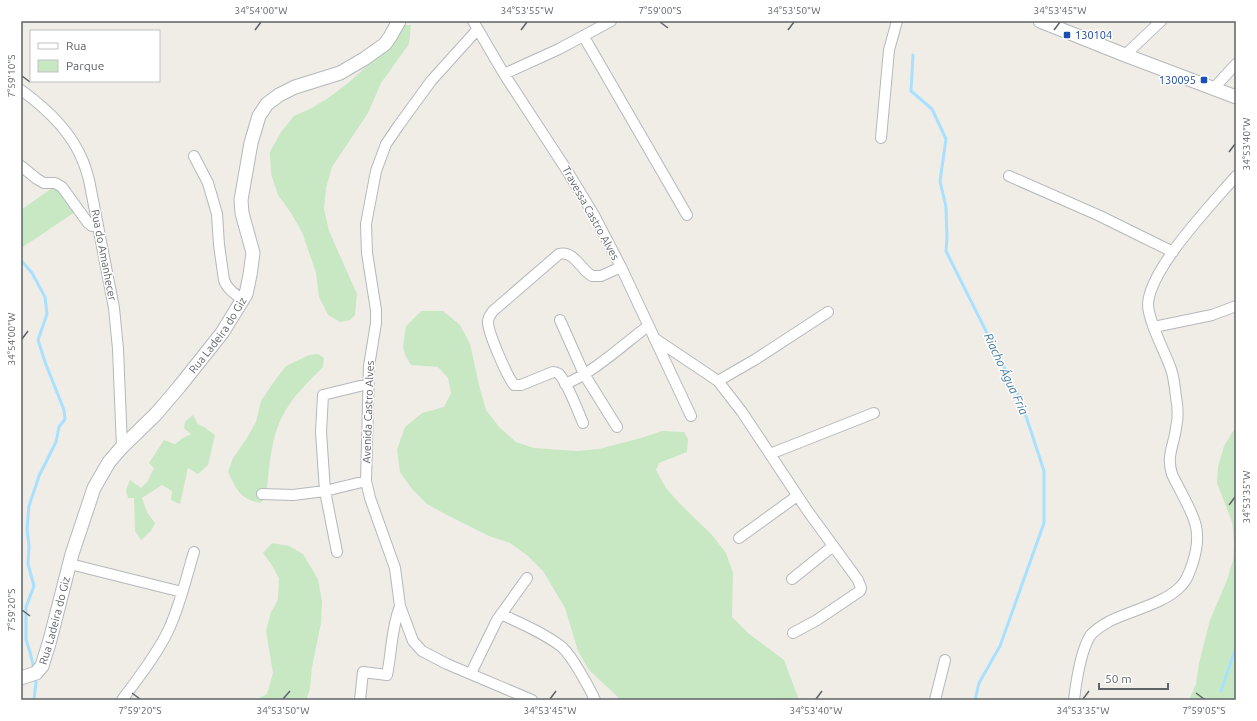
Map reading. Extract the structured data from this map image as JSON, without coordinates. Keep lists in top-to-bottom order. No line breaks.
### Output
{"streets":{"street":["Travessa Castro Alves","Rua do Amanhecer","Rua Ladeira do Giz","Avenida Castro Alves"]},"crossings":[["Travessa Castro Alves","Avenida Castro Alves"],["Rua do Amanhecer","Rua Ladeira do Giz"]],"water":["Riacho Água Fria"],"places":{"transit":["130104","130095"]},"legend":["Rua","Parque"],"scale_bar":"50 m","coordinates":["34°54'00\"W","34°53'55\"W","7°59'00\"S","34°53'50\"W","34°53'45\"W","7°59'10\"S","34°53'40\"W","34°53'35\"W","7°59'20\"S","7°59'05\"S"]}
